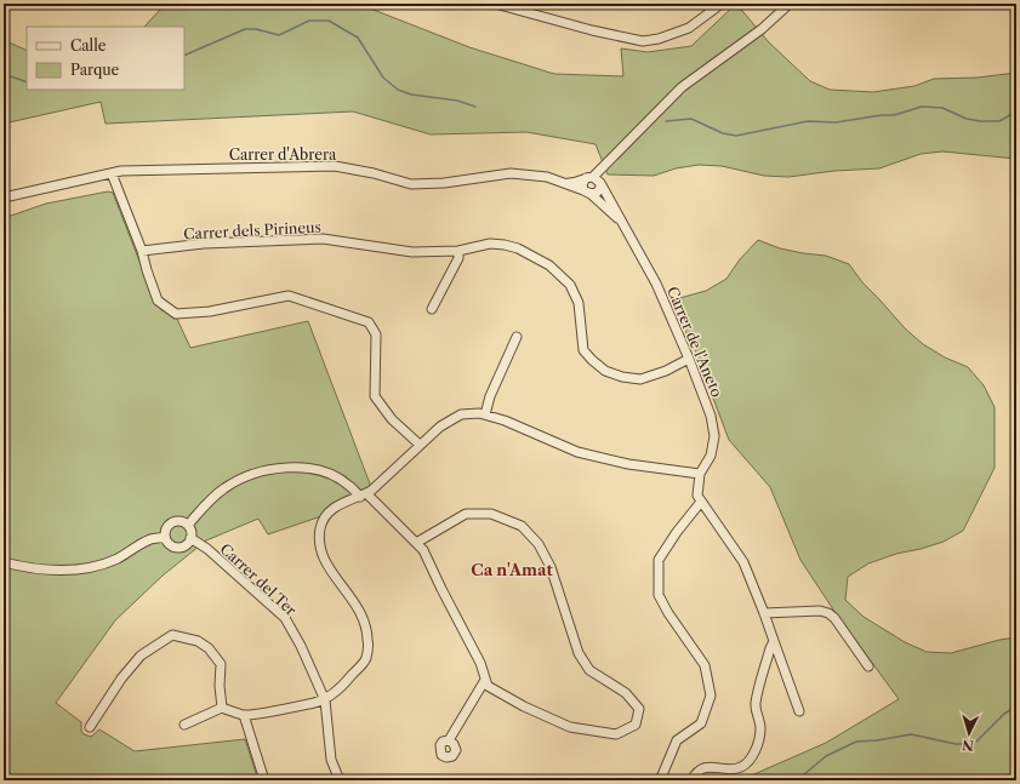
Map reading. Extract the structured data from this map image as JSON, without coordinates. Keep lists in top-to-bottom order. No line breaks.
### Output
{"streets":{"street":["Carrer d'Abrera","Carrer dels Pirineus","Carrer de l'Aneto","Carrer del Ter"]},"crossings":[["Carrer d'Abrera","Carrer de l'Aneto"],["Carrer dels Pirineus","Carrer de l'Aneto"]],"districts":["Ca n'Amat"],"legend":["Calle","Parque"],"north":"bottom"}
